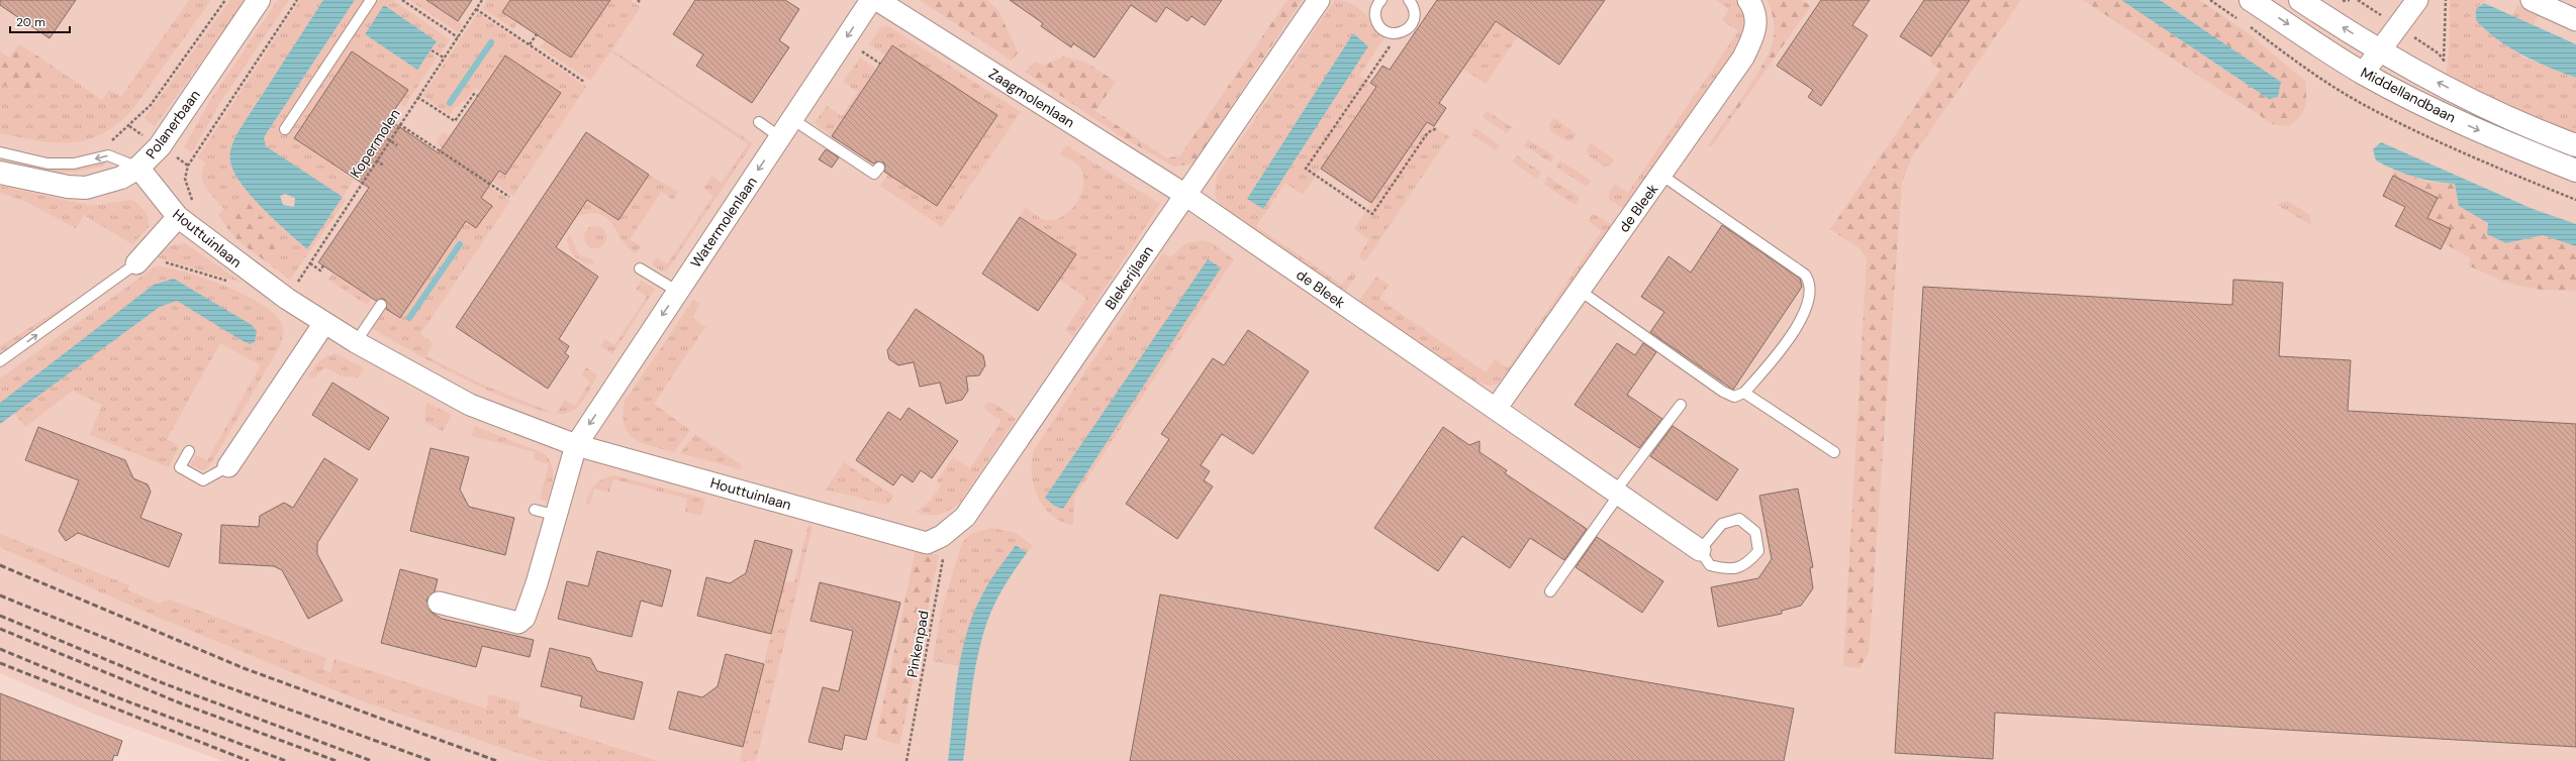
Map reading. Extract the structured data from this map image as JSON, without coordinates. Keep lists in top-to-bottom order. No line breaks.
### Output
{"streets":{"main road":["Middellandbaan","Polanerbaan"],"street":["Zaagmolenlaan","de Bleek","Watermolenlaan","Houttuinlaan","Blekerijlaan"],"path":["Kopermolen","Pinkenpad"]},"crossings":[["Zaagmolenlaan","de Bleek"],["Zaagmolenlaan","Blekerijlaan"],["Polanerbaan","Houttuinlaan"],["Kopermolen","Houttuinlaan"],["de Bleek","Blekerijlaan"],["Watermolenlaan","Houttuinlaan"],["Houttuinlaan","Blekerijlaan"],["Blekerijlaan","Pinkenpad"]],"one_way":["Watermolenlaan"],"scale_bar":"20 m"}
